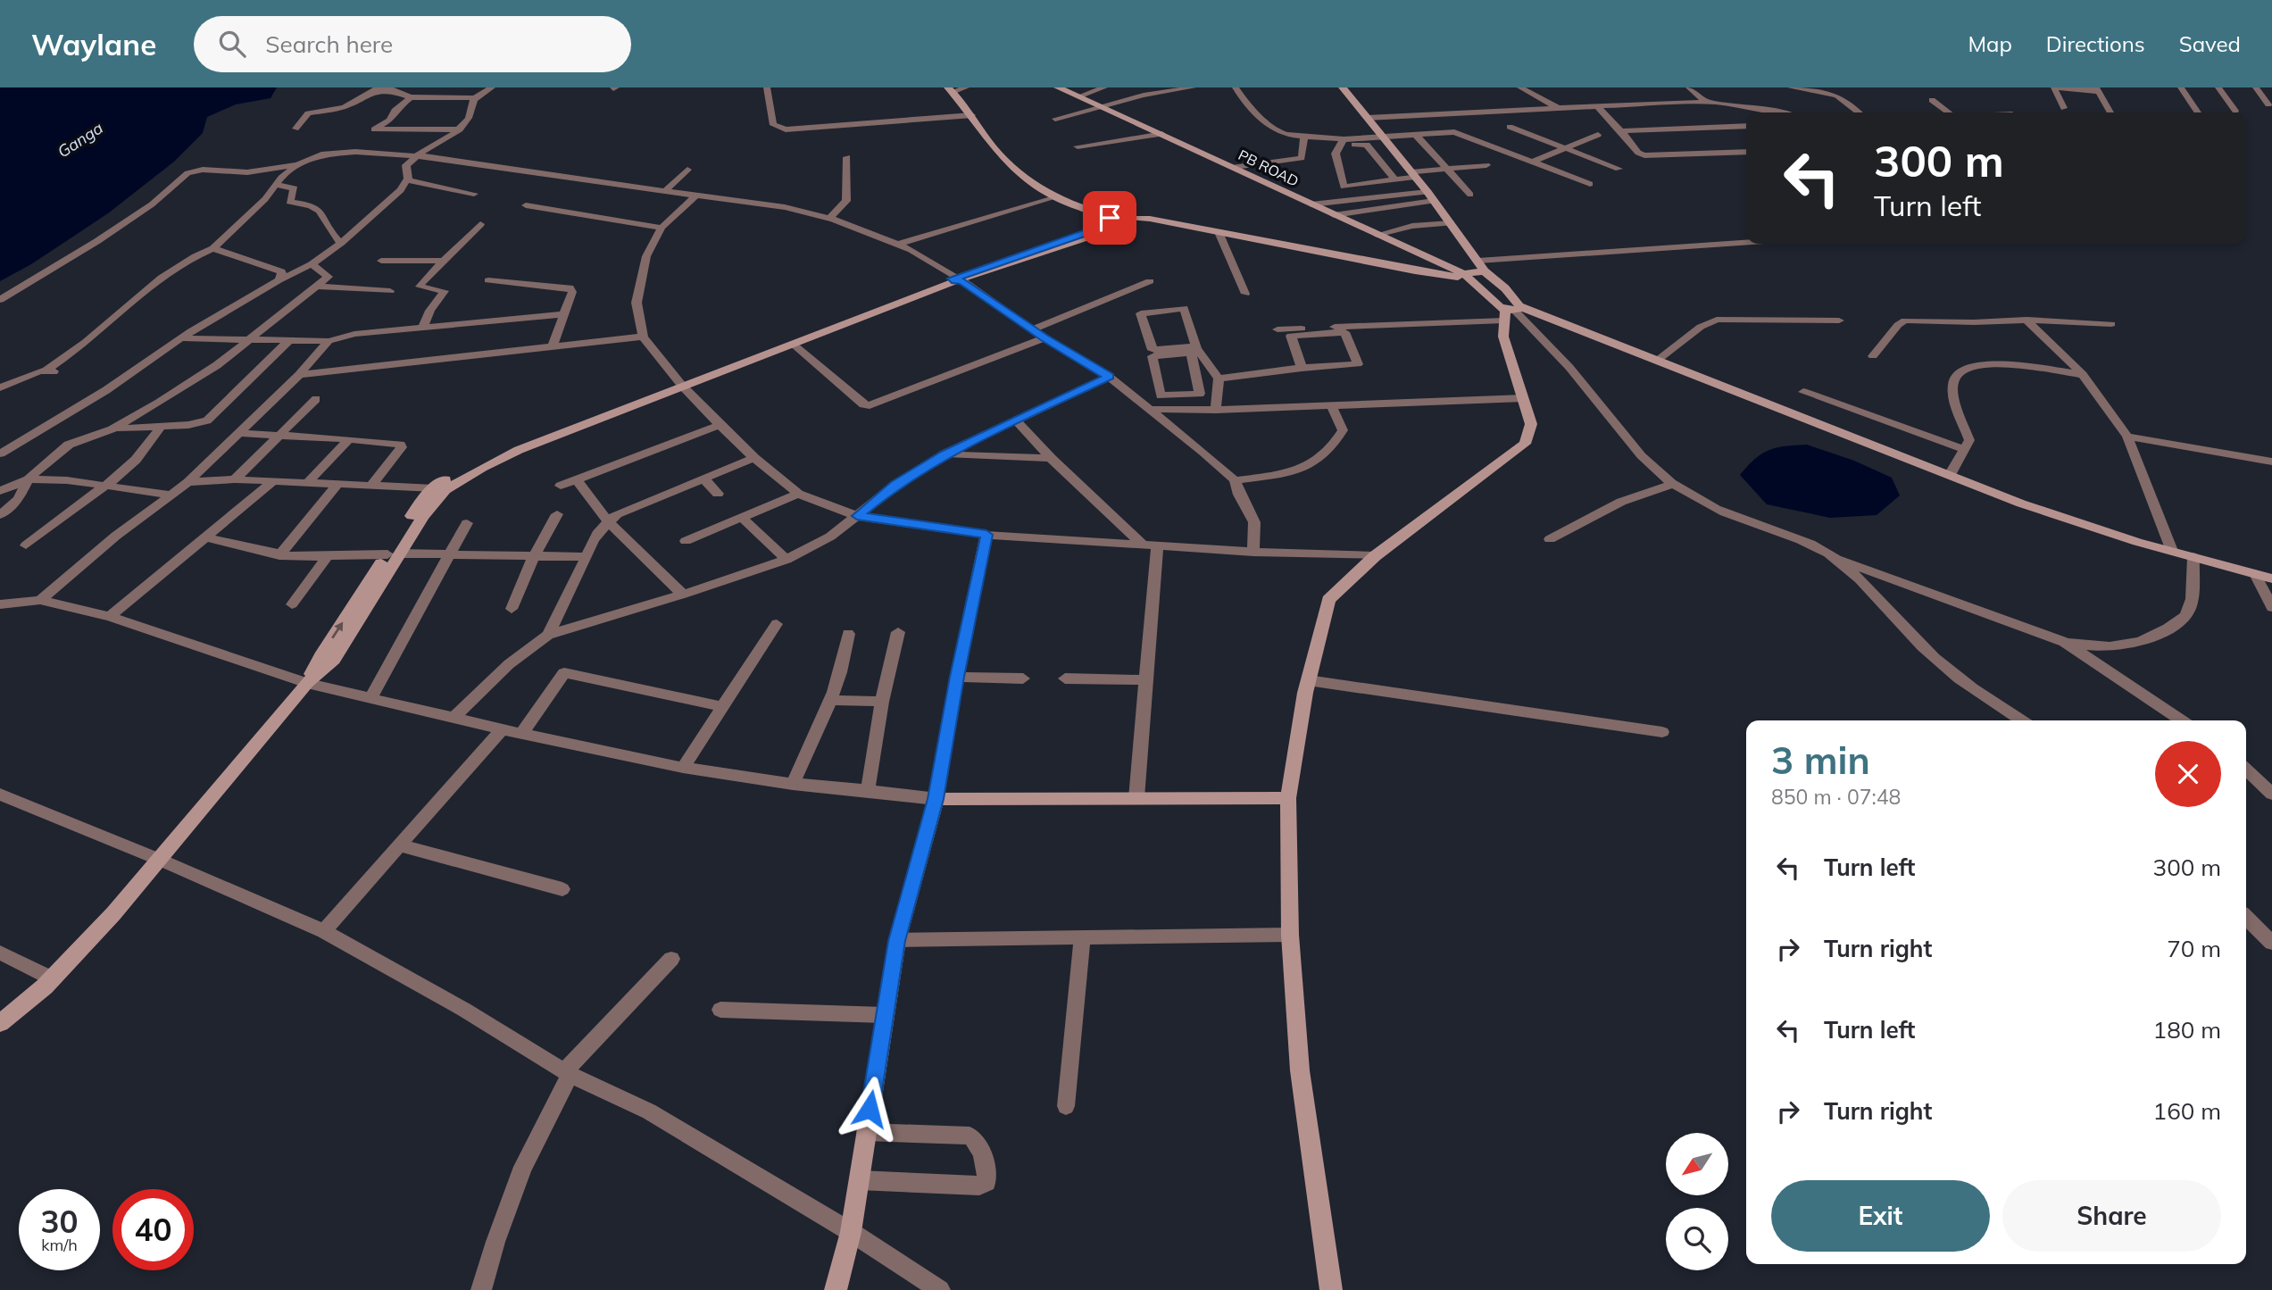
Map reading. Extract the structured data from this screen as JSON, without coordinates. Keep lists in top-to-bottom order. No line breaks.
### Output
{"streets":{"street":["PB ROAD"]},"water":["Ganga"],"north":"bottom left","page":{"header":"Waylane","search":"Search here","nav":["Map","Directions","Saved"],"turn":["300 m","Turn left"],"heading":["3 min","850 m · 07:48"],"list":[{"name":"Turn left","value":"300 m"},{"name":"Turn right","value":"70 m"},{"name":"Turn left","value":"180 m"},{"name":"Turn right","value":"160 m"}],"buttons":["Exit","Share"],"speed":"30 km/h","limit":"40"}}
